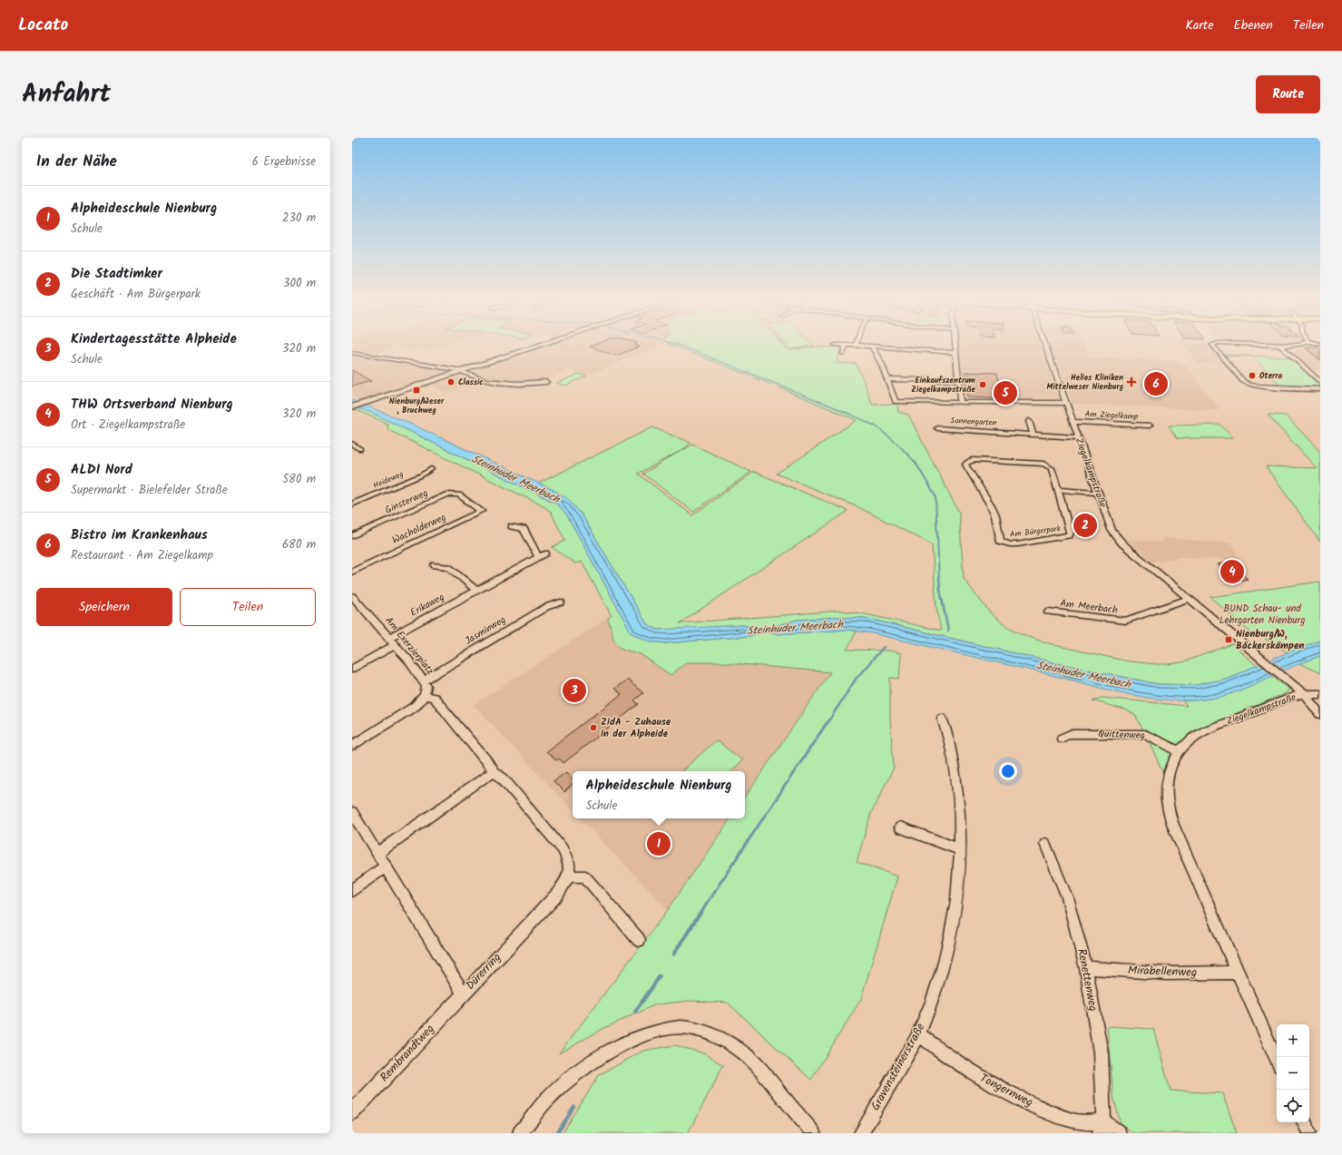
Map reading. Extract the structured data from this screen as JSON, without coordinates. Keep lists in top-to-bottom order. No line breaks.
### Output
{"streets":{"street":["Am Ziegelkamp","Sonnengarten","Ziegelkampstraße","Heideweg","Ginsterweg","Wacholderweg","Am Bürgerpark","Erikaweg","Am Meerbach","Jasminweg","Am Exerzierplatz","Quittenweg","Dürerring","Mirabellenweg","Renettenweg","Rembrandtweg","Gravensteinerstraße","Tongernweg"]},"crossings":[["Am Ziegelkamp","Ziegelkampstraße"],["Sonnengarten","Ziegelkampstraße"],["Ziegelkampstraße","Am Meerbach"],["Ziegelkampstraße","Quittenweg"],["Ziegelkampstraße","Mirabellenweg"],["Ginsterweg","Wacholderweg"],["Erikaweg","Am Exerzierplatz"],["Jasminweg","Am Exerzierplatz"],["Dürerring","Rembrandtweg"],["Mirabellenweg","Renettenweg"],["Renettenweg","Tongernweg"],["Gravensteinerstraße","Tongernweg"]],"water":["Steinhuder Meerbach"],"parks":["BUND Schau- und Lehrgarten Nienburg"],"places":{"other":["Oterra","Classic","Einkaufszentrum Ziegelkampstraße","ZidA - Zuhause in der Alpheide"],"health":["Helios Kliniken Mittelweser Nienburg"],"transit":["Nienburg/Weser , Bruchweg","Nienburg/W, Bäckerskämpen"]},"page":{"header":"Locato","nav":["Karte","Ebenen","Teilen"],"title":"Anfahrt","buttons":["Route",["Speichern","Teilen"]],"heading":["In der Nähe","6 Ergebnisse"],"list":[{"mark":"1","name":"Alpheideschule Nienburg","note":"Schule","value":"230 m"},{"mark":"2","name":"Die Stadtimker","note":"Geschäft · Am Bürgerpark","value":"300 m"},{"mark":"3","name":"Kindertagesstätte Alpheide","note":"Schule","value":"320 m"},{"mark":"4","name":"THW Ortsverband Nienburg","note":"Ort · Ziegelkampstraße","value":"320 m"},{"mark":"5","name":"ALDI Nord","note":"Supermarkt · Bielefelder Straße","value":"580 m"},{"mark":"6","name":"Bistro im Krankenhaus","note":"Restaurant · Am Ziegelkamp","value":"680 m"}],"pins":["6","5","2","4","3","1"],"popup":["Alpheideschule Nienburg","Schule"],"map_buttons":["+","−"]}}
